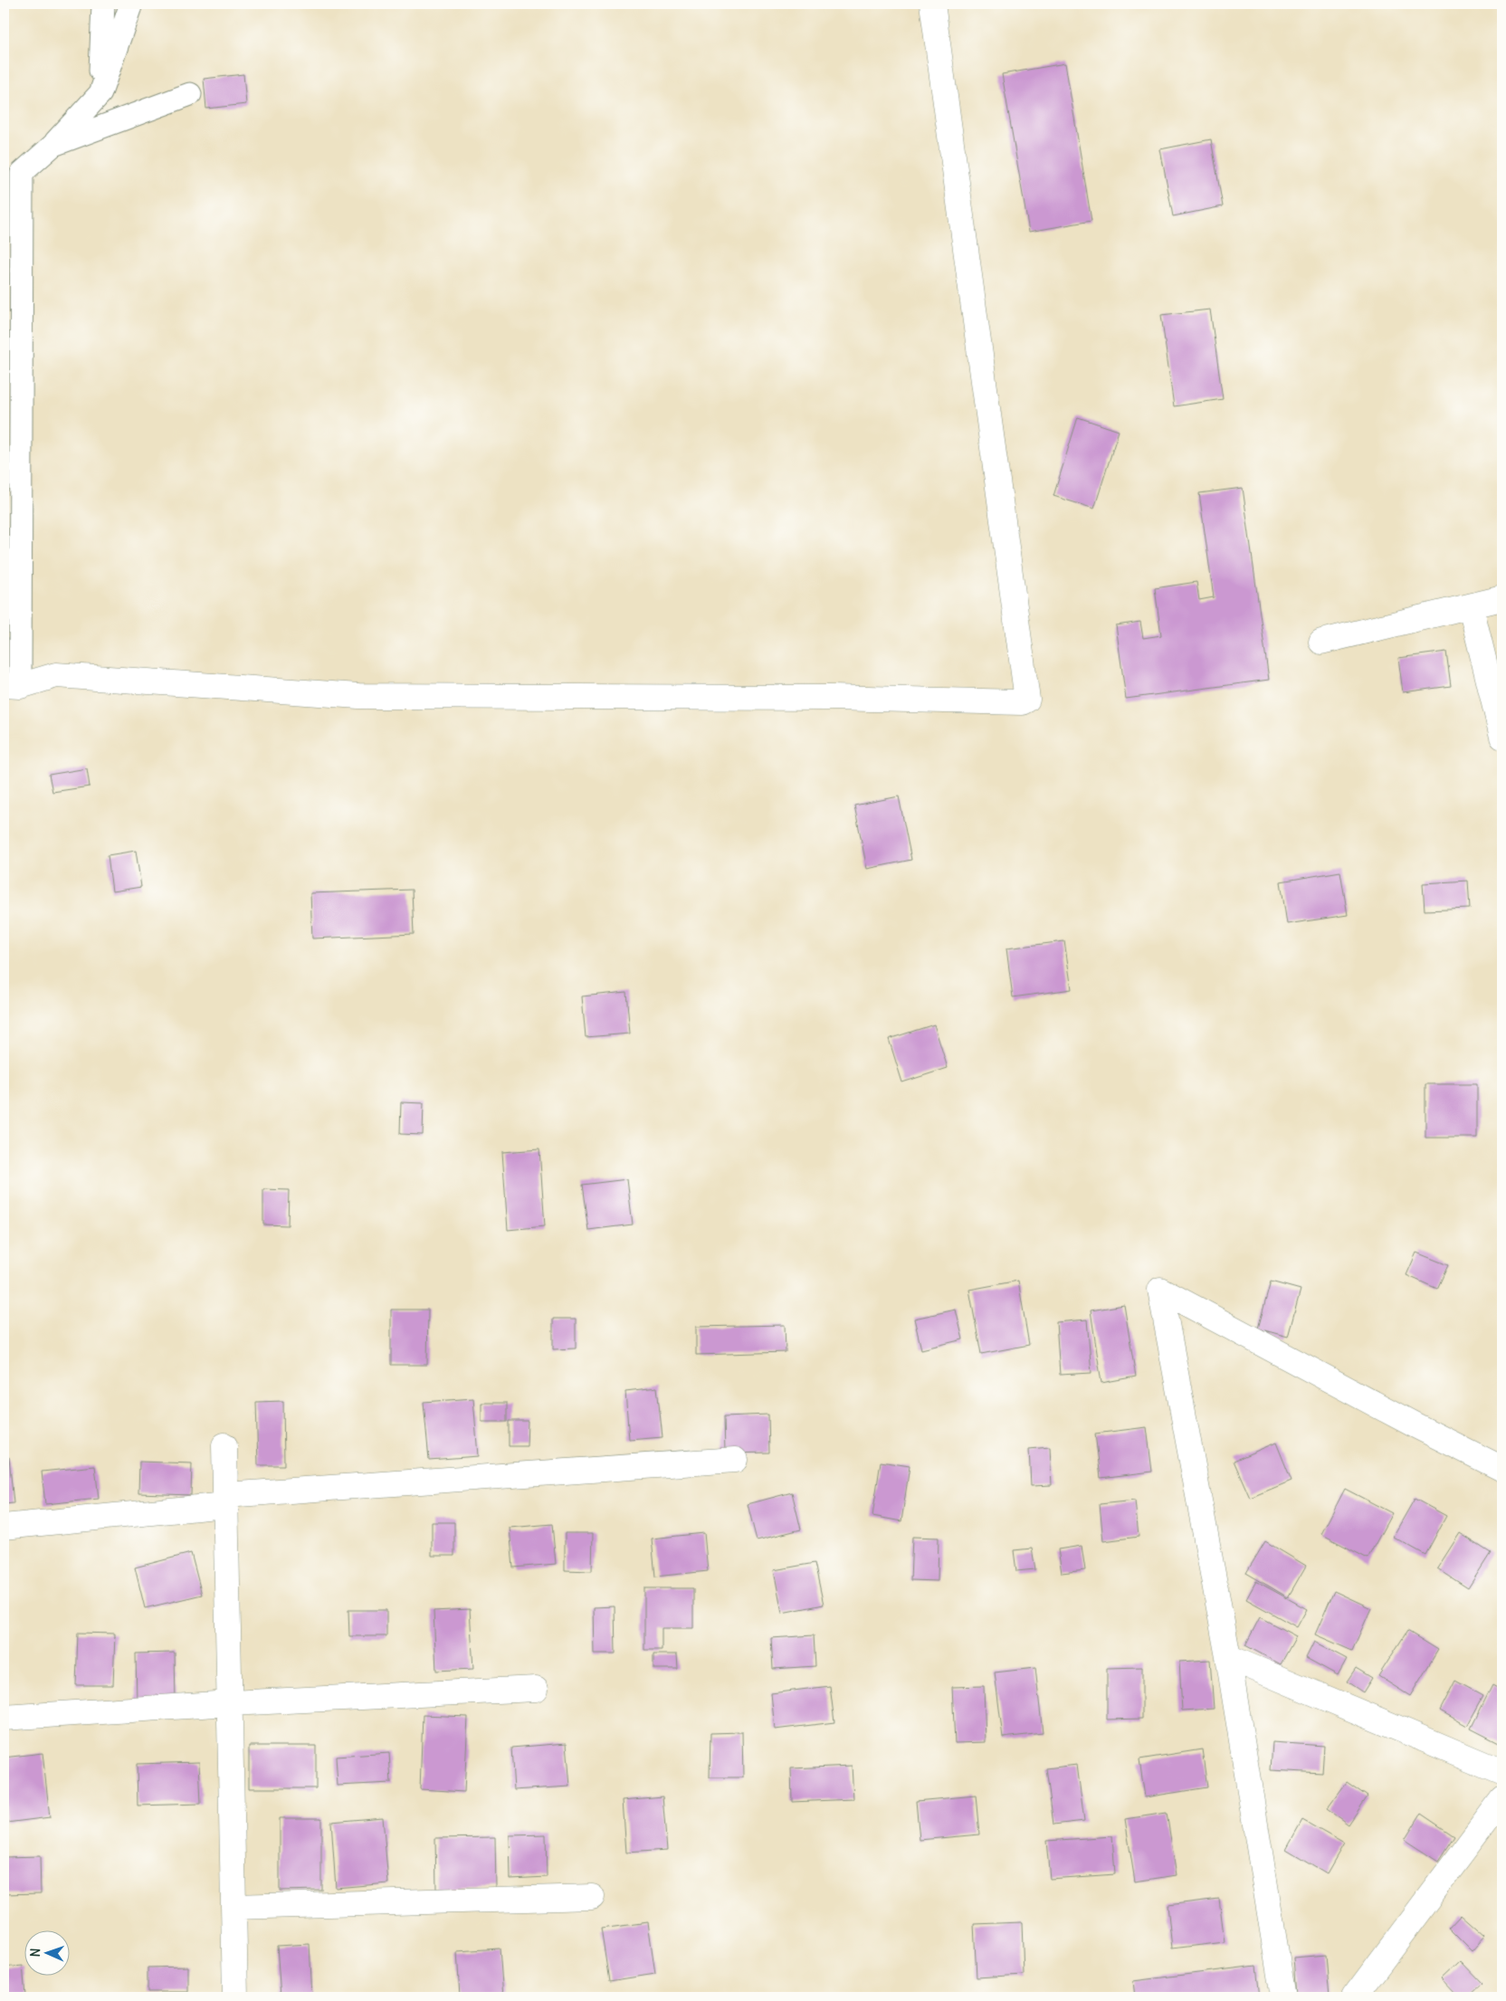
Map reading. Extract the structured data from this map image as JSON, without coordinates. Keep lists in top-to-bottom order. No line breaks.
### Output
{"north":"left"}
